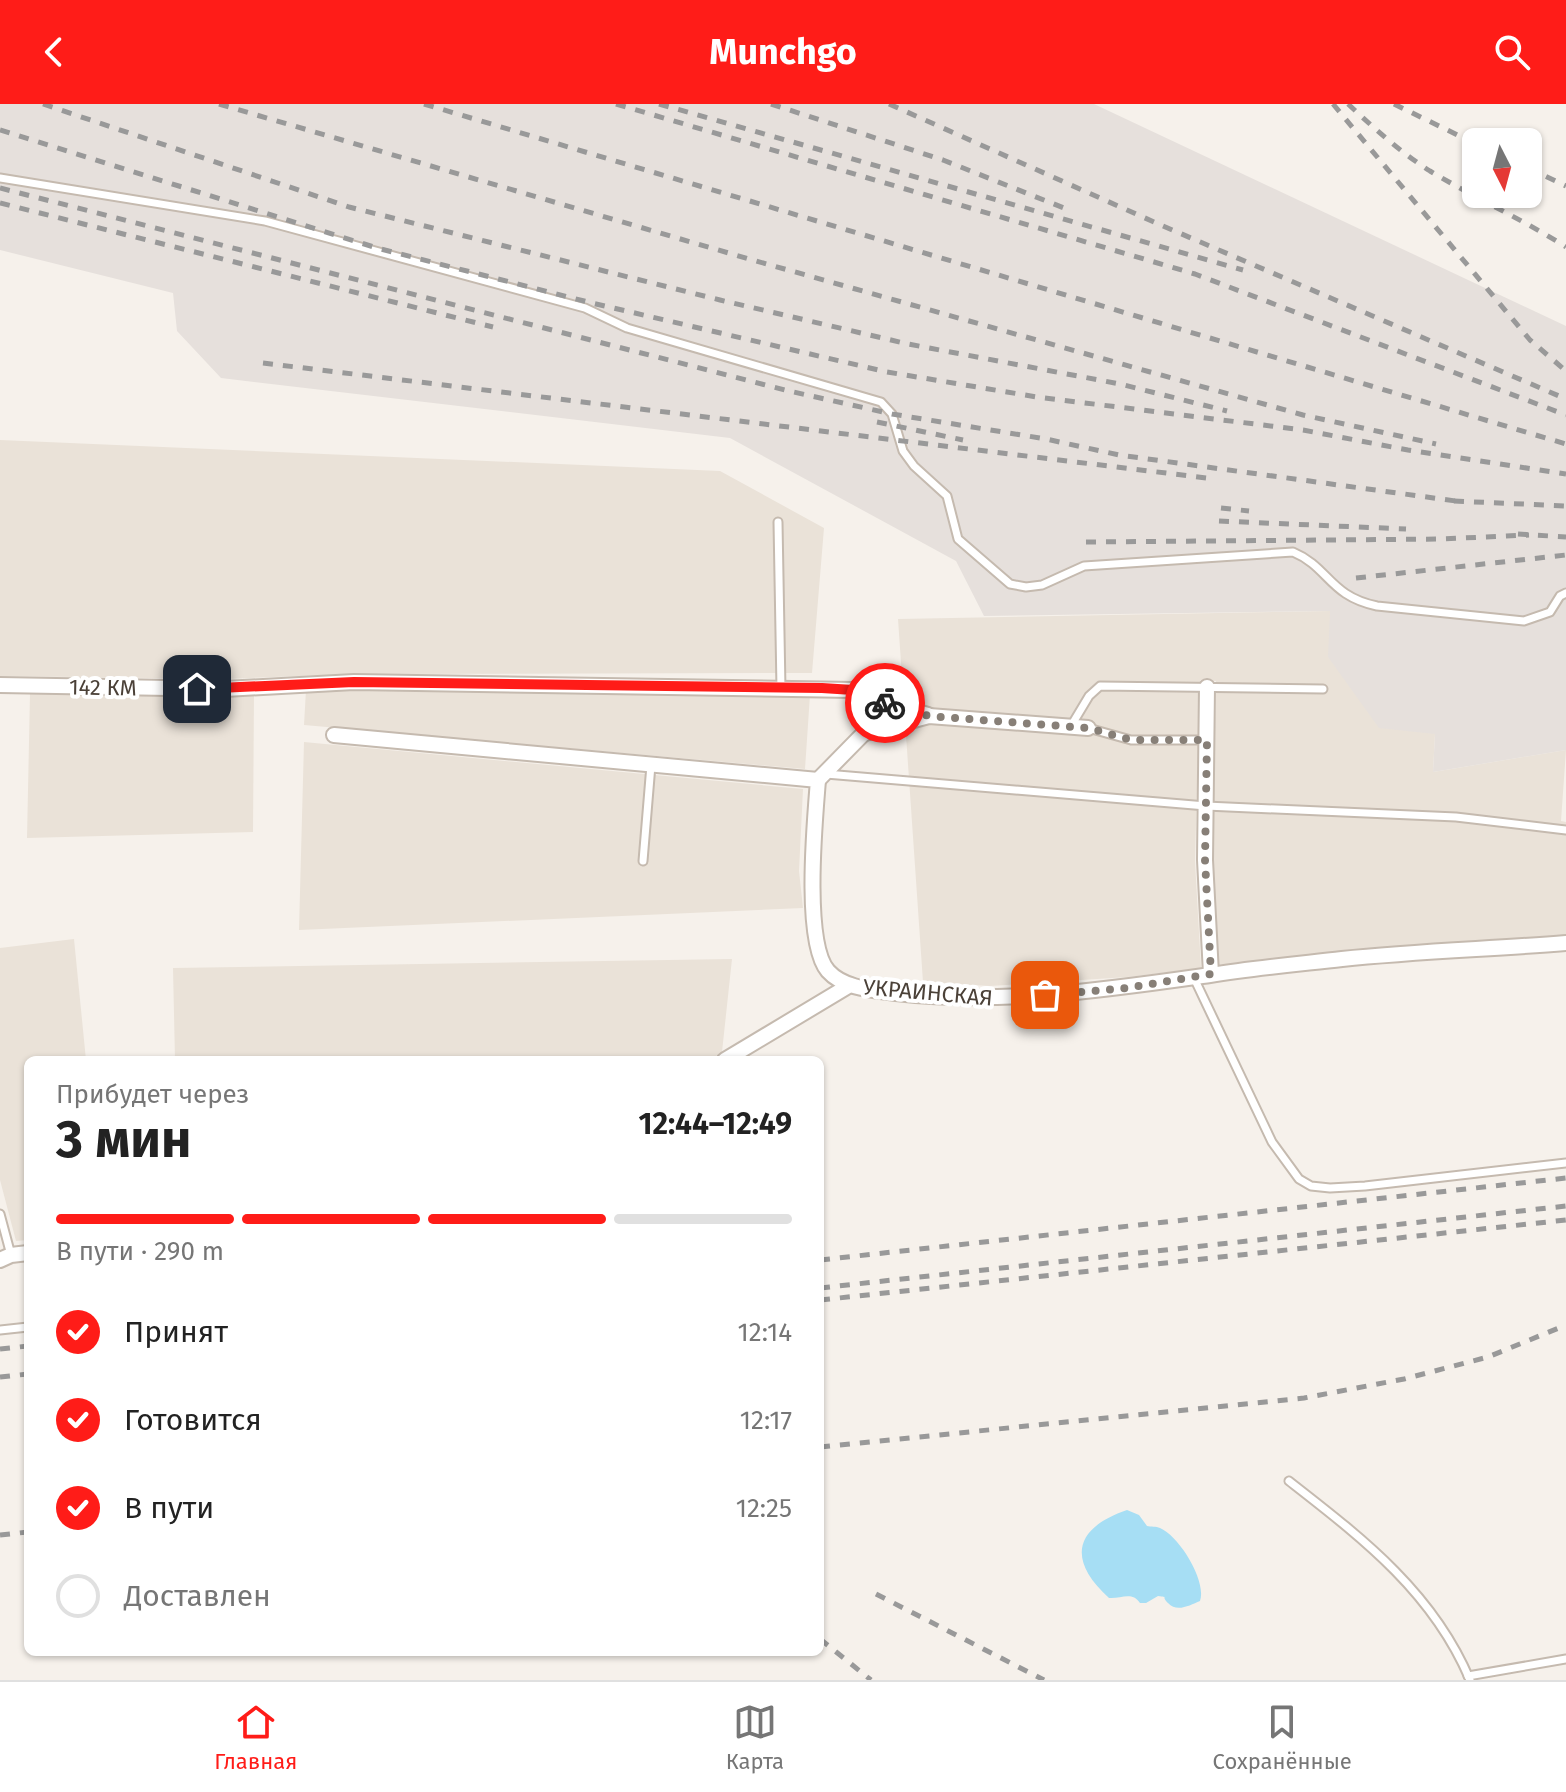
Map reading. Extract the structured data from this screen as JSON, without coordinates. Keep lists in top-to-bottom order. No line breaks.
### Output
{"streets":{"street":["142 КМ","УКРАИНСКАЯ"]},"north":"bottom","page":{"header":"Munchgo","heading":["3 мин","Прибудет через","12:44–12:49"],"bar":"В пути · 290 m","list":[["Принят","12:14"],["Готовится","12:17"],["В пути","12:25"],"Доставлен"],"tabs":["Главная","Карта","Сохранённые"]}}
